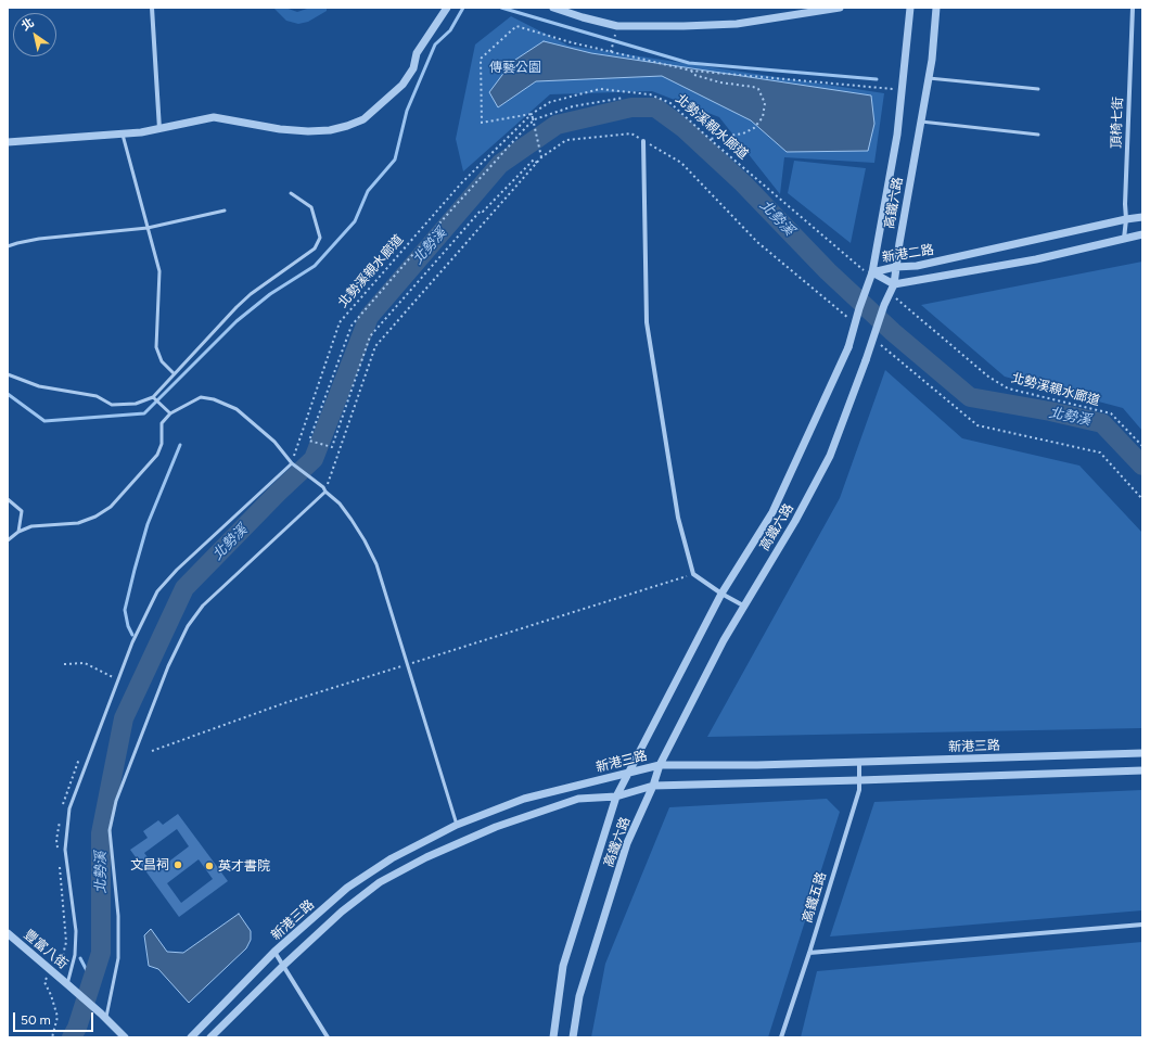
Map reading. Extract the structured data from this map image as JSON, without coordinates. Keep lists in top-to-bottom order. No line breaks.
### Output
{"streets":{"street":["頂椅七街","高鐵六路","新港二路","新港三路","高鐵五路","豐富八街"],"path":["北勢溪親水廊道"]},"crossings":[["頂椅七街","新港二路"],["北勢溪親水廊道","高鐵六路"],["北勢溪親水廊道","新港二路"],["高鐵六路","新港二路"],["高鐵六路","新港三路"],["新港三路","高鐵五路"]],"water":["北勢溪"],"parks":["傳藝公園"],"places":["文昌祠","英才書院"],"scale_bar":"50 m","north":"top left"}
